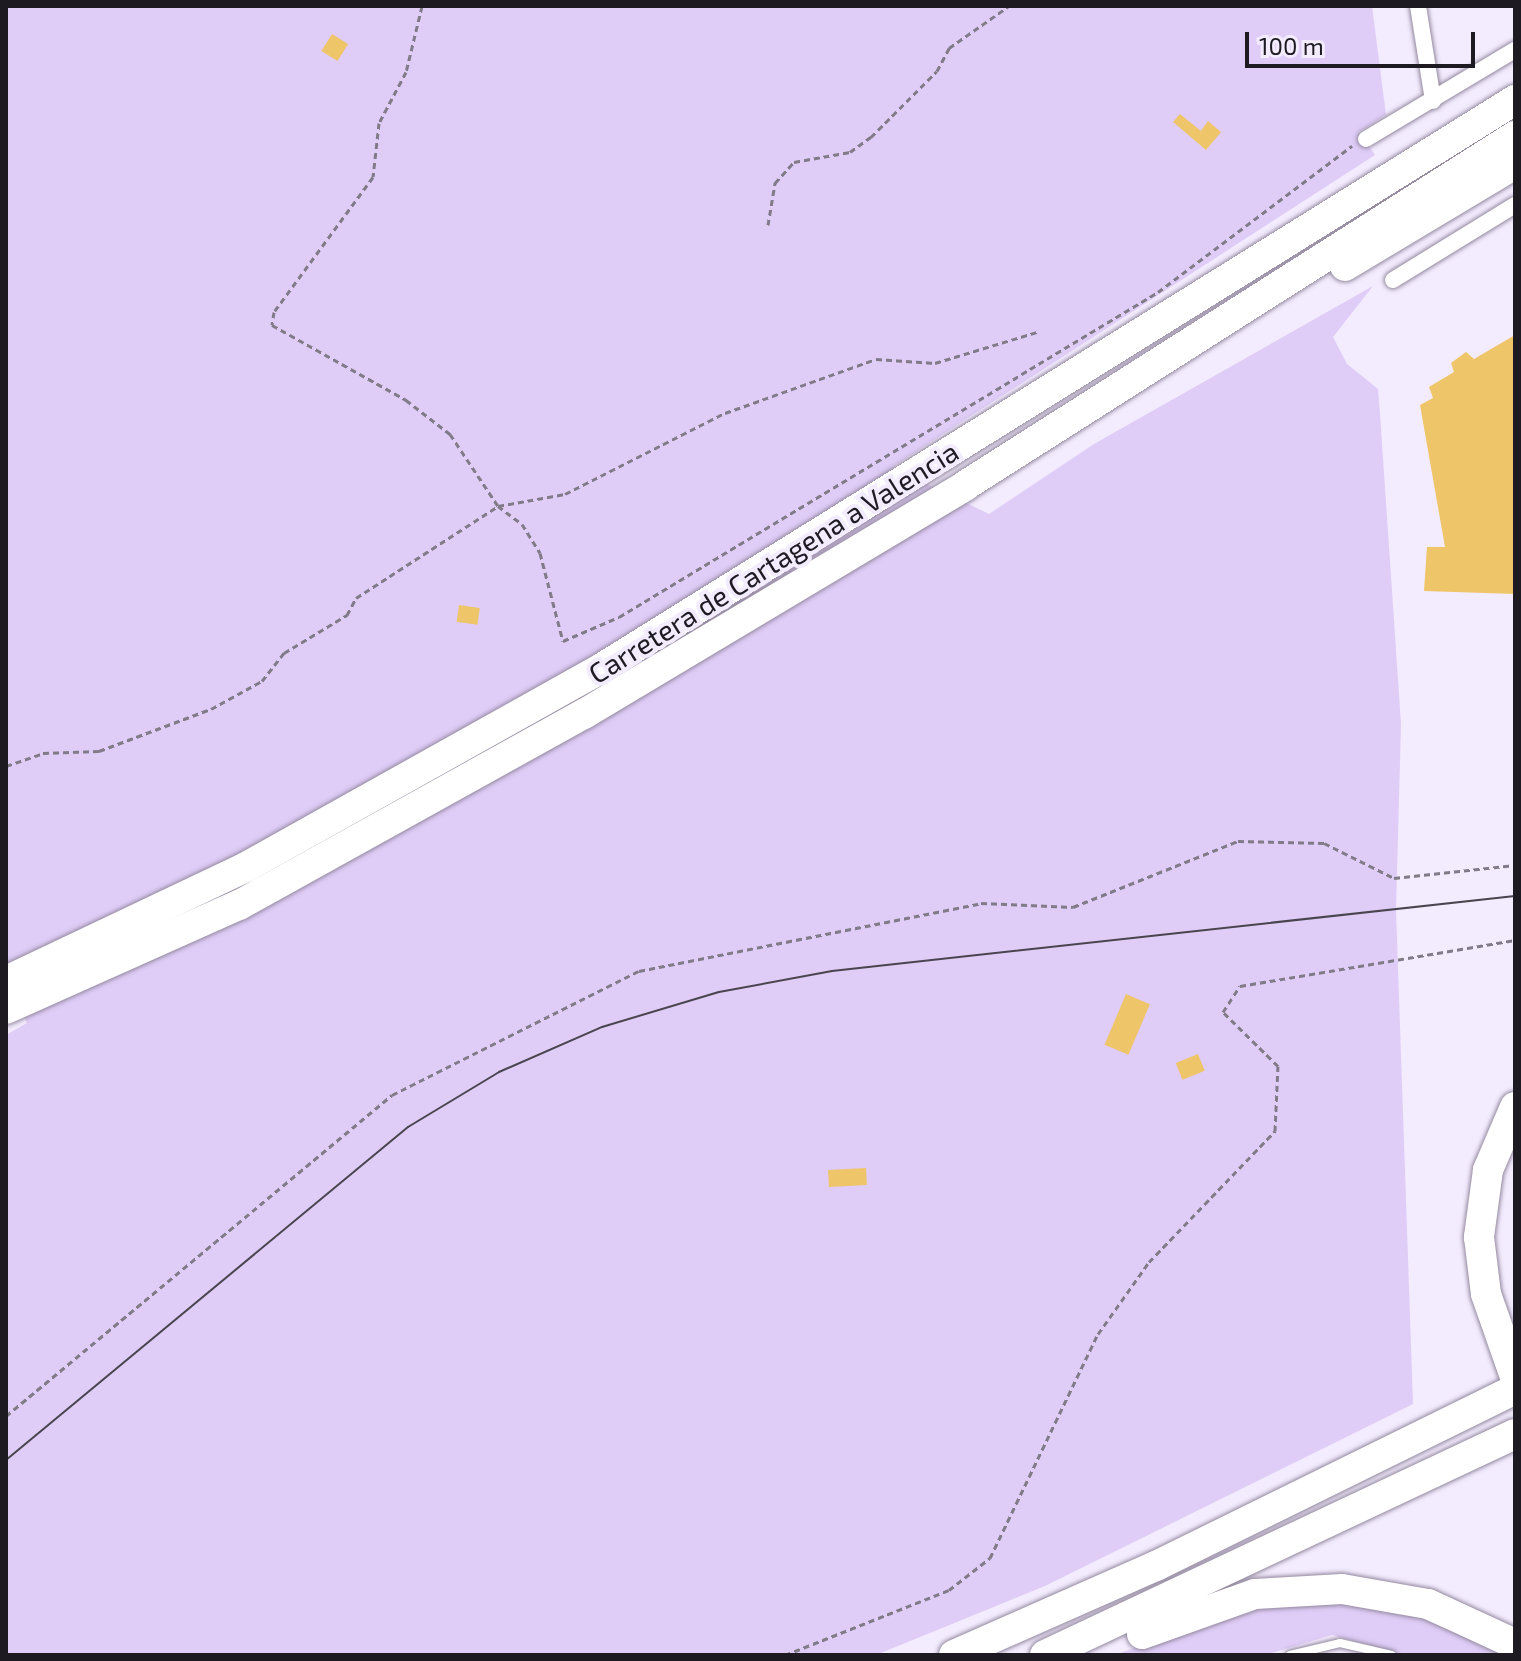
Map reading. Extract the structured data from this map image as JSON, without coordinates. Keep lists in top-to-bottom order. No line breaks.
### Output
{"streets":{"highway":["Carretera de Cartagena a Valencia"]},"scale_bar":"100 m"}
